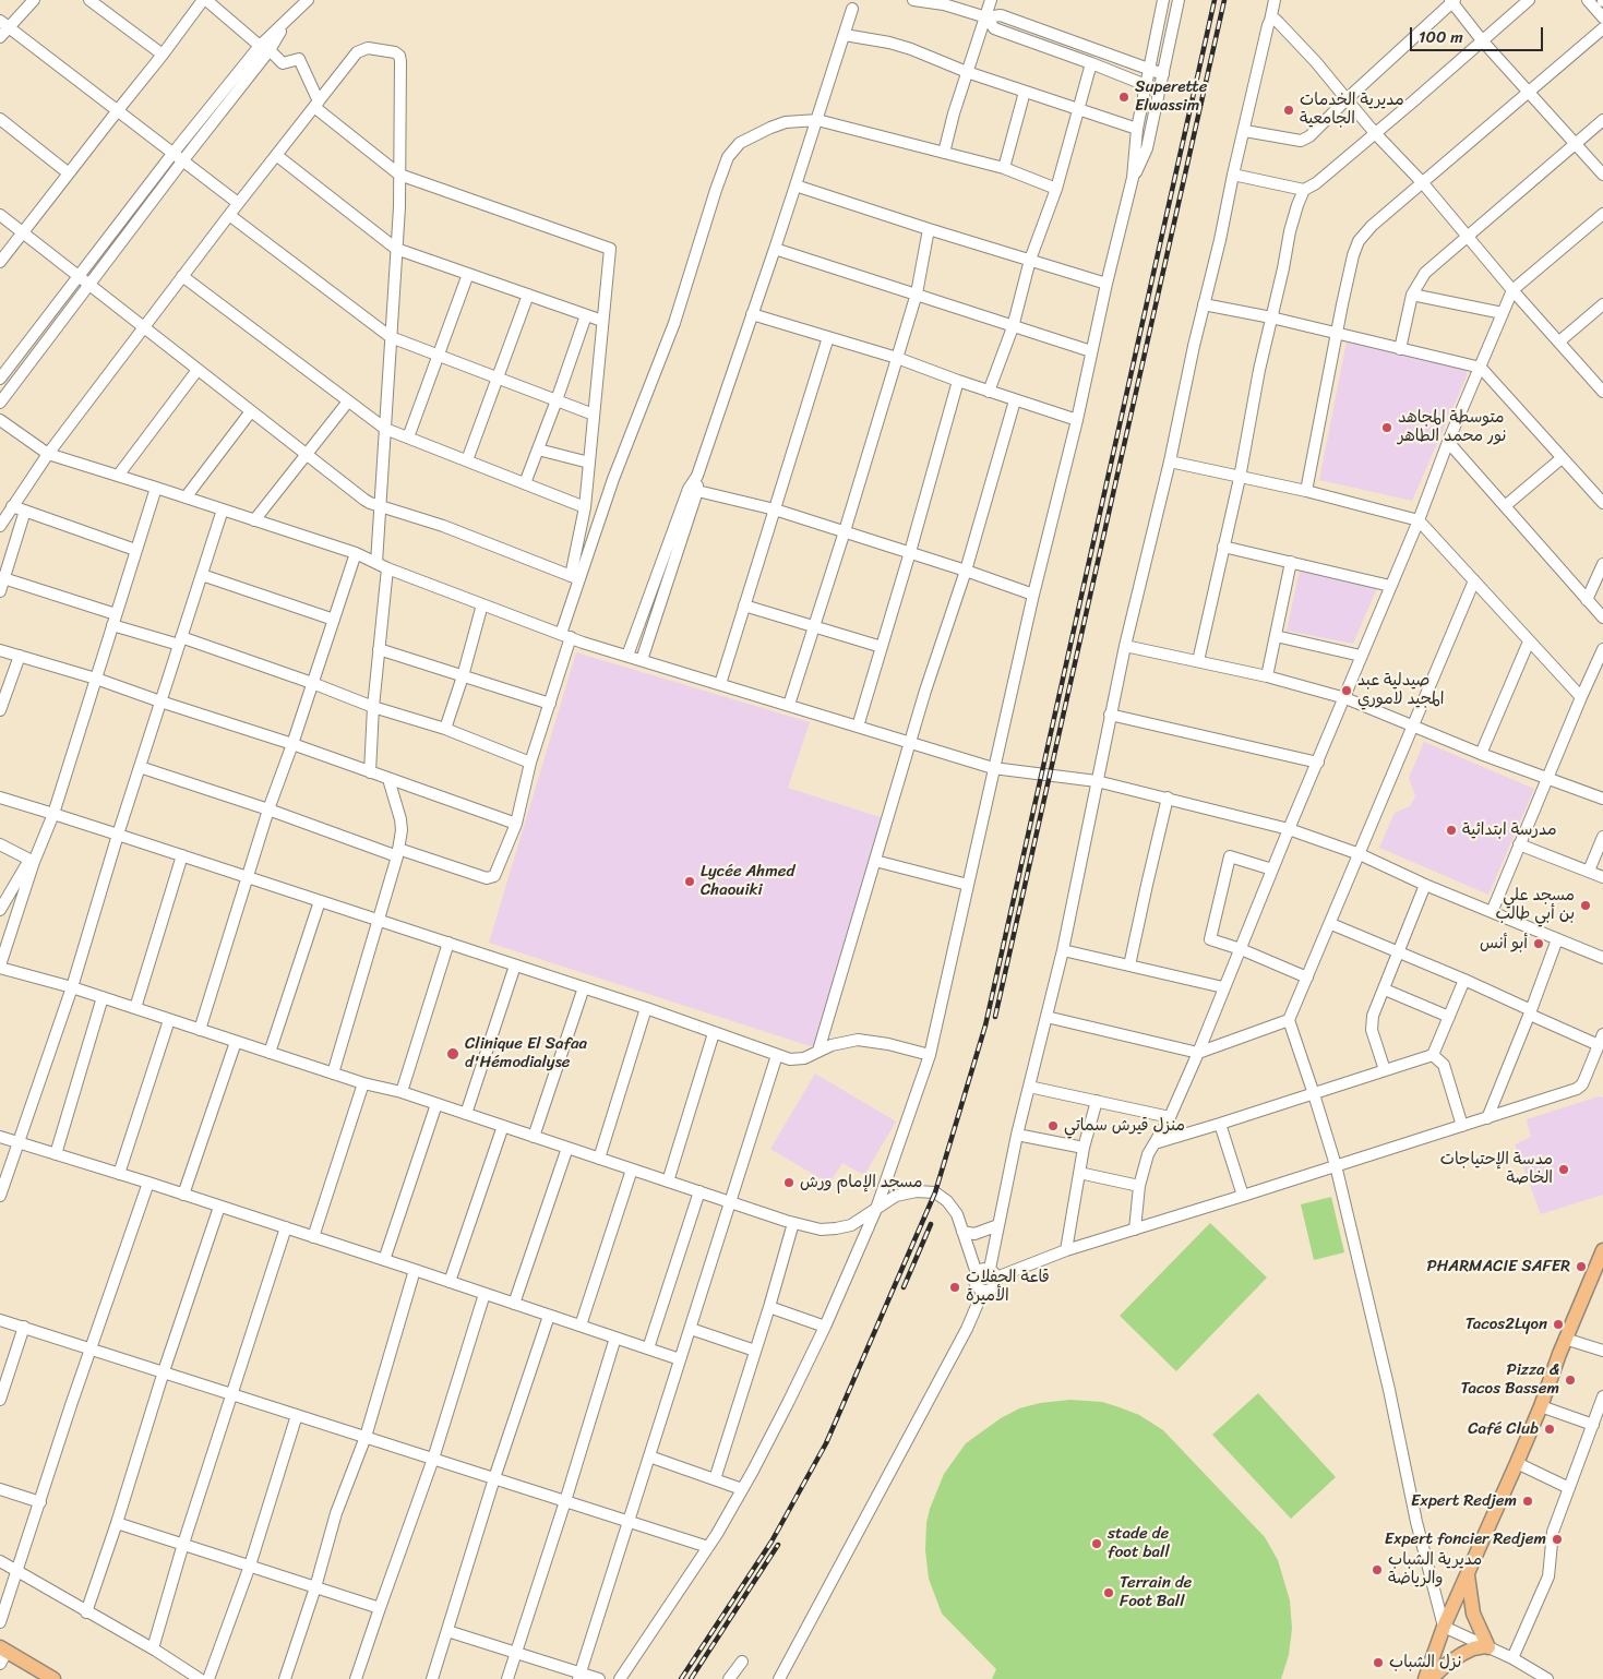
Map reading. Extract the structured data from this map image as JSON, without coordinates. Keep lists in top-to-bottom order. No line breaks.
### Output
{"places":["Superette Elwassim","مديرية الخدمات الجامعية","متوسطة المجاهد نور محمد الطاهر","صيدلية عبد المجيد لاموري","مدرسة ابتدائية","Lycée Ahmed Chaouiki","مسجد علي بن أبي طالب","أبو أنس","Clinique El Safaa d'Hémodialyse","منزل قيرش سماتي","مدسة الإحتياجات الخاصة","مسجد الإمام ورش","PHARMACIE SAFER","قاعة الحفلات الأميرة","Tacos2Lyon","Pizza & Tacos Bassem","Café Club","Expert Redjem","Expert foncier Redjem","stade de foot ball","مديرية الشباب والرياضة","Terrain de Foot Ball","نزل الشباب"],"scale_bar":"100 m"}
